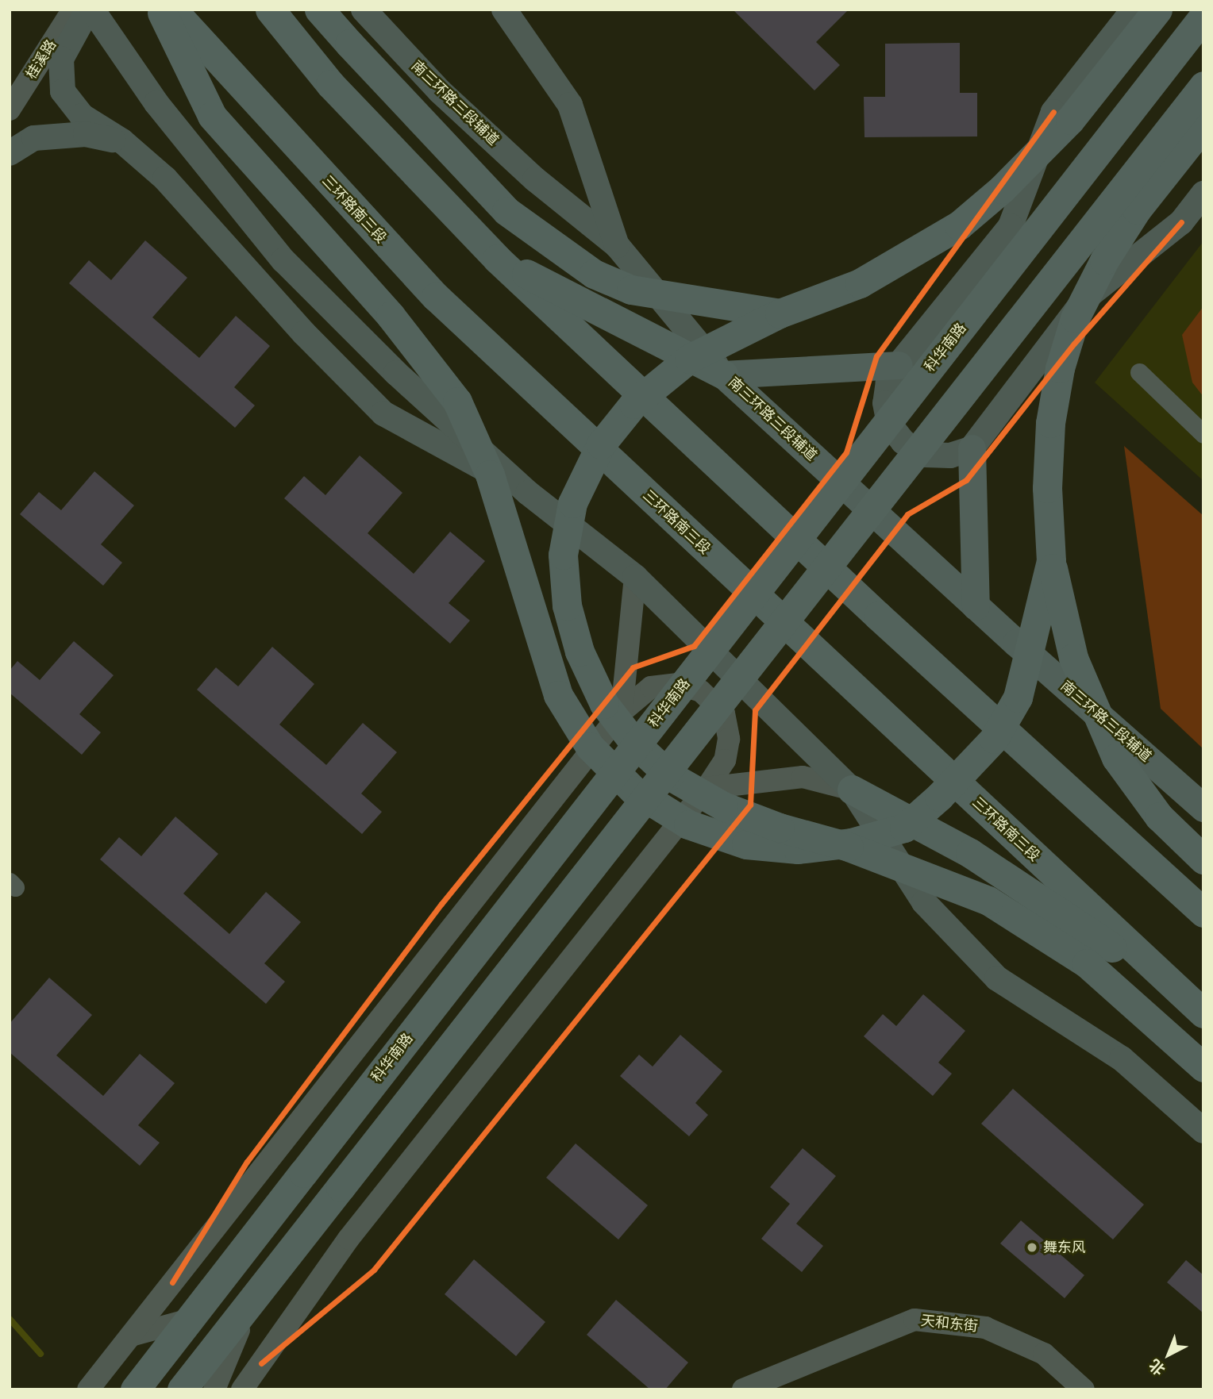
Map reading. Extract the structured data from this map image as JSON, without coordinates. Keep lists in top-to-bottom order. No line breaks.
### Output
{"streets":{"highway":["三环路南三段","科华南路"],"main road":["南三环路三段辅道"],"street":["桂溪路","天和东街"]},"places":["舞东风"],"north":"bottom left"}
